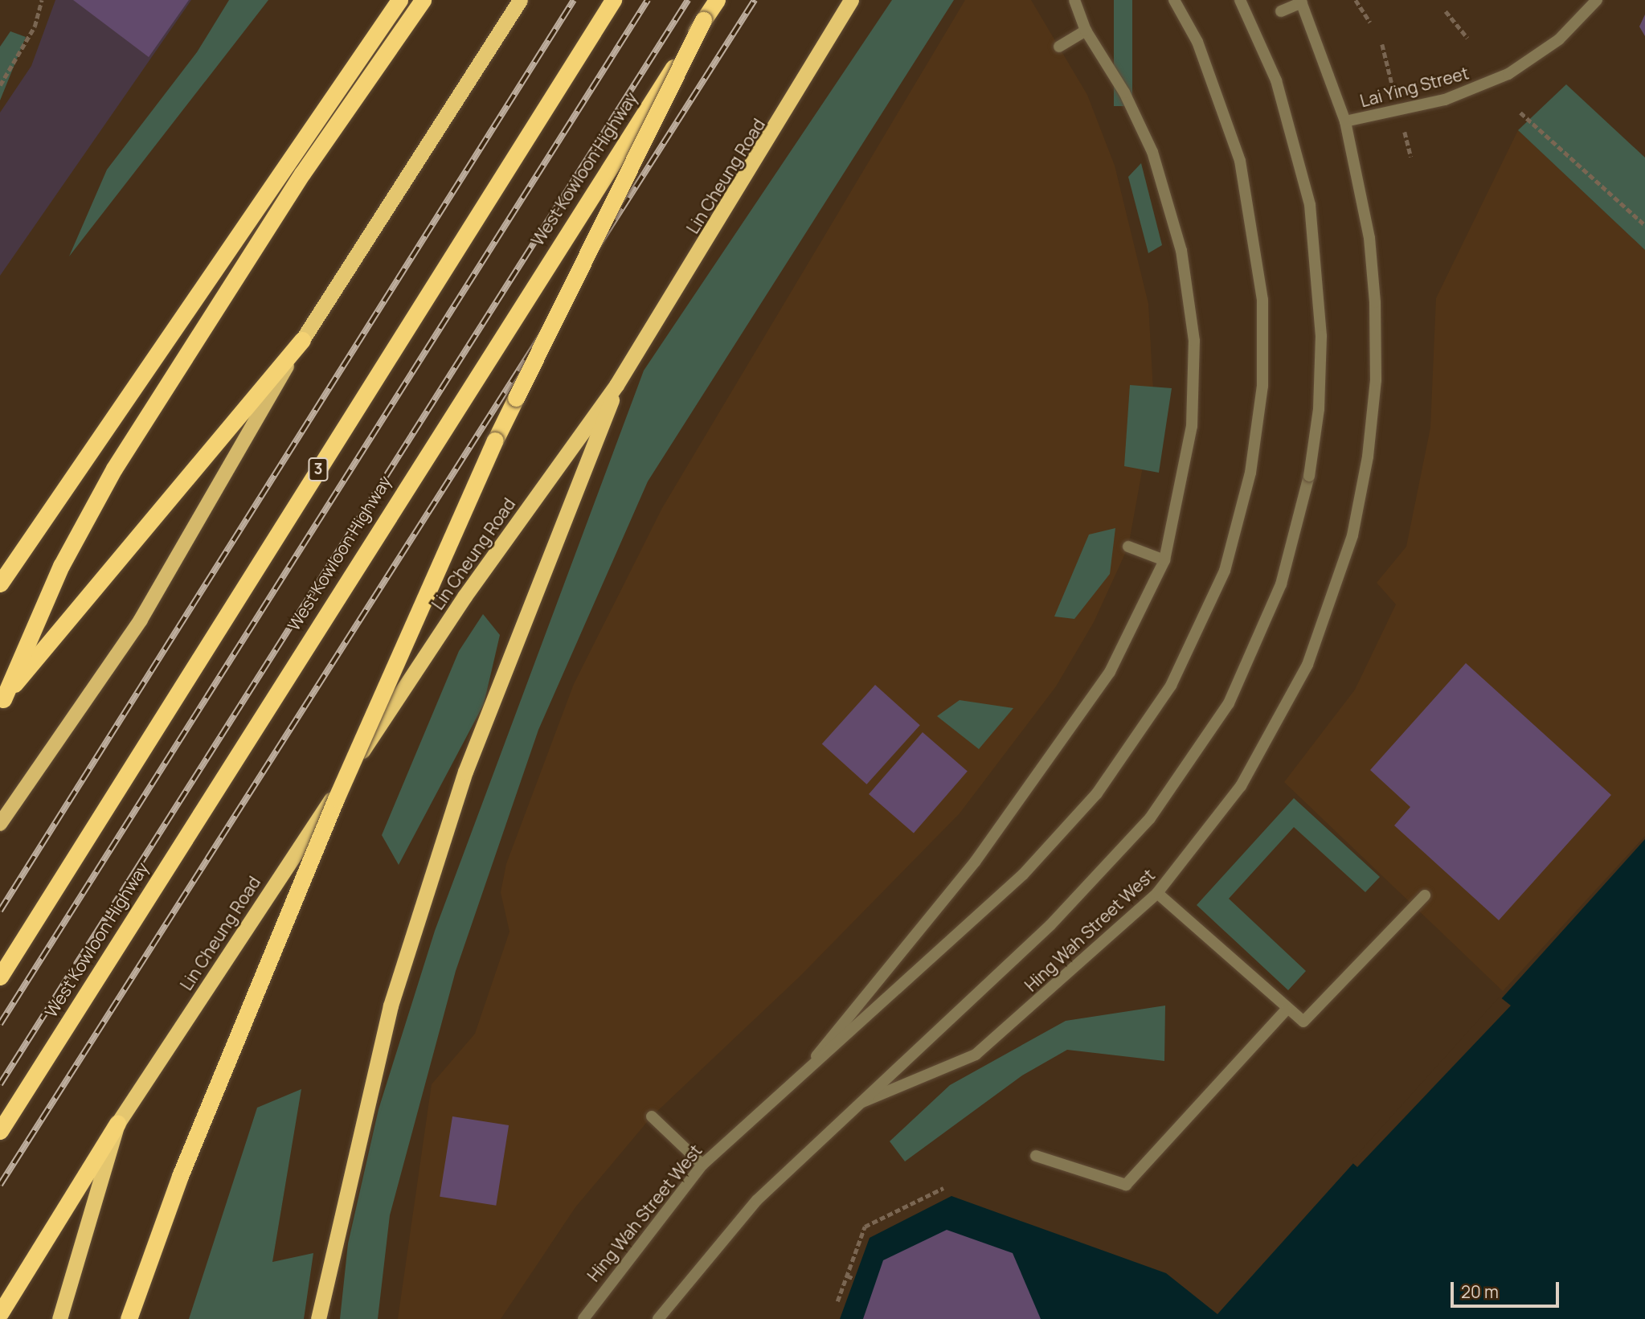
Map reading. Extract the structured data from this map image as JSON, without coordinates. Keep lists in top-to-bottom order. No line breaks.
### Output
{"streets":{"highway":["West Kowloon Highway","Lin Cheung Road","3"],"street":["Lai Ying Street","Hing Wah Street West"]},"crossings":[["Lai Ying Street","Hing Wah Street West"]],"scale_bar":"20 m"}
